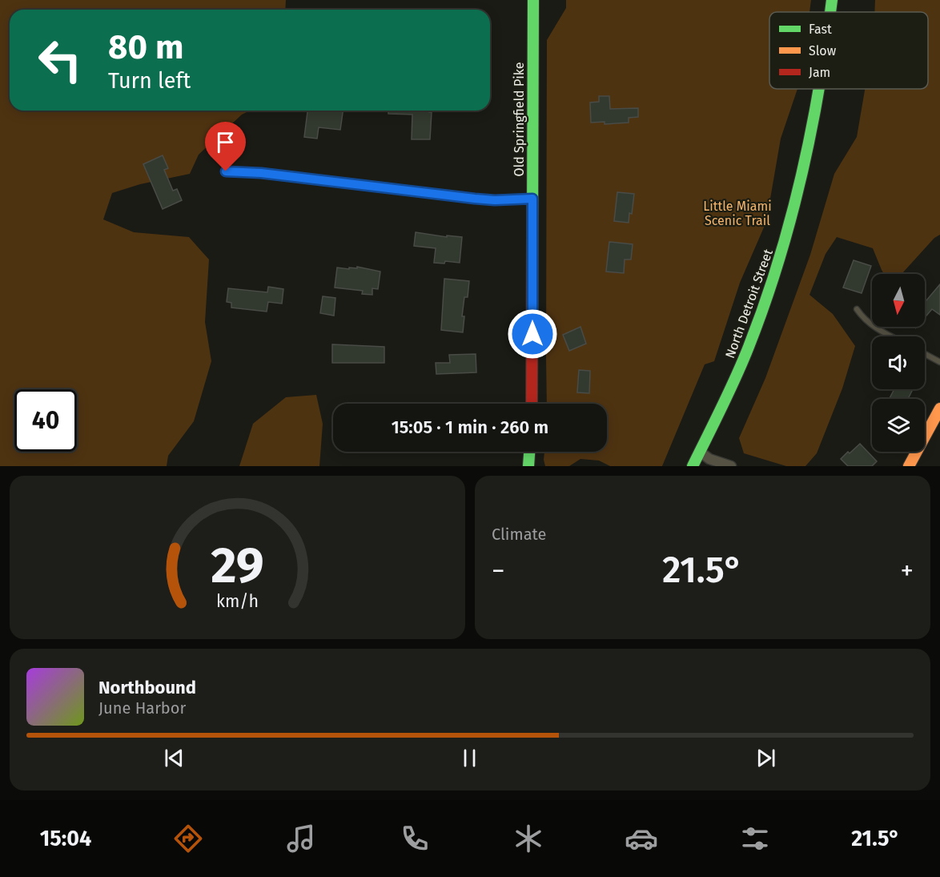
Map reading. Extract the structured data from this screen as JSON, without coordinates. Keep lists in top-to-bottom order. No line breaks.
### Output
{"streets":{"main road":["Old Springfield Pike","North Detroit Street"]},"parks":["Little Miami Scenic Trail"],"legend":["Fast","Slow","Jam"],"north":"bottom","page":{"turn":["80 m","Turn left"],"limit":"40","trip":"15:05 · 1 min · 260 m","tile":"Climate","heat":["−","21.5°","+"],"song":["Northbound","June Harbor"],"tabs":["15:04","21.5°"],"gauge":["29","km/h"]}}
